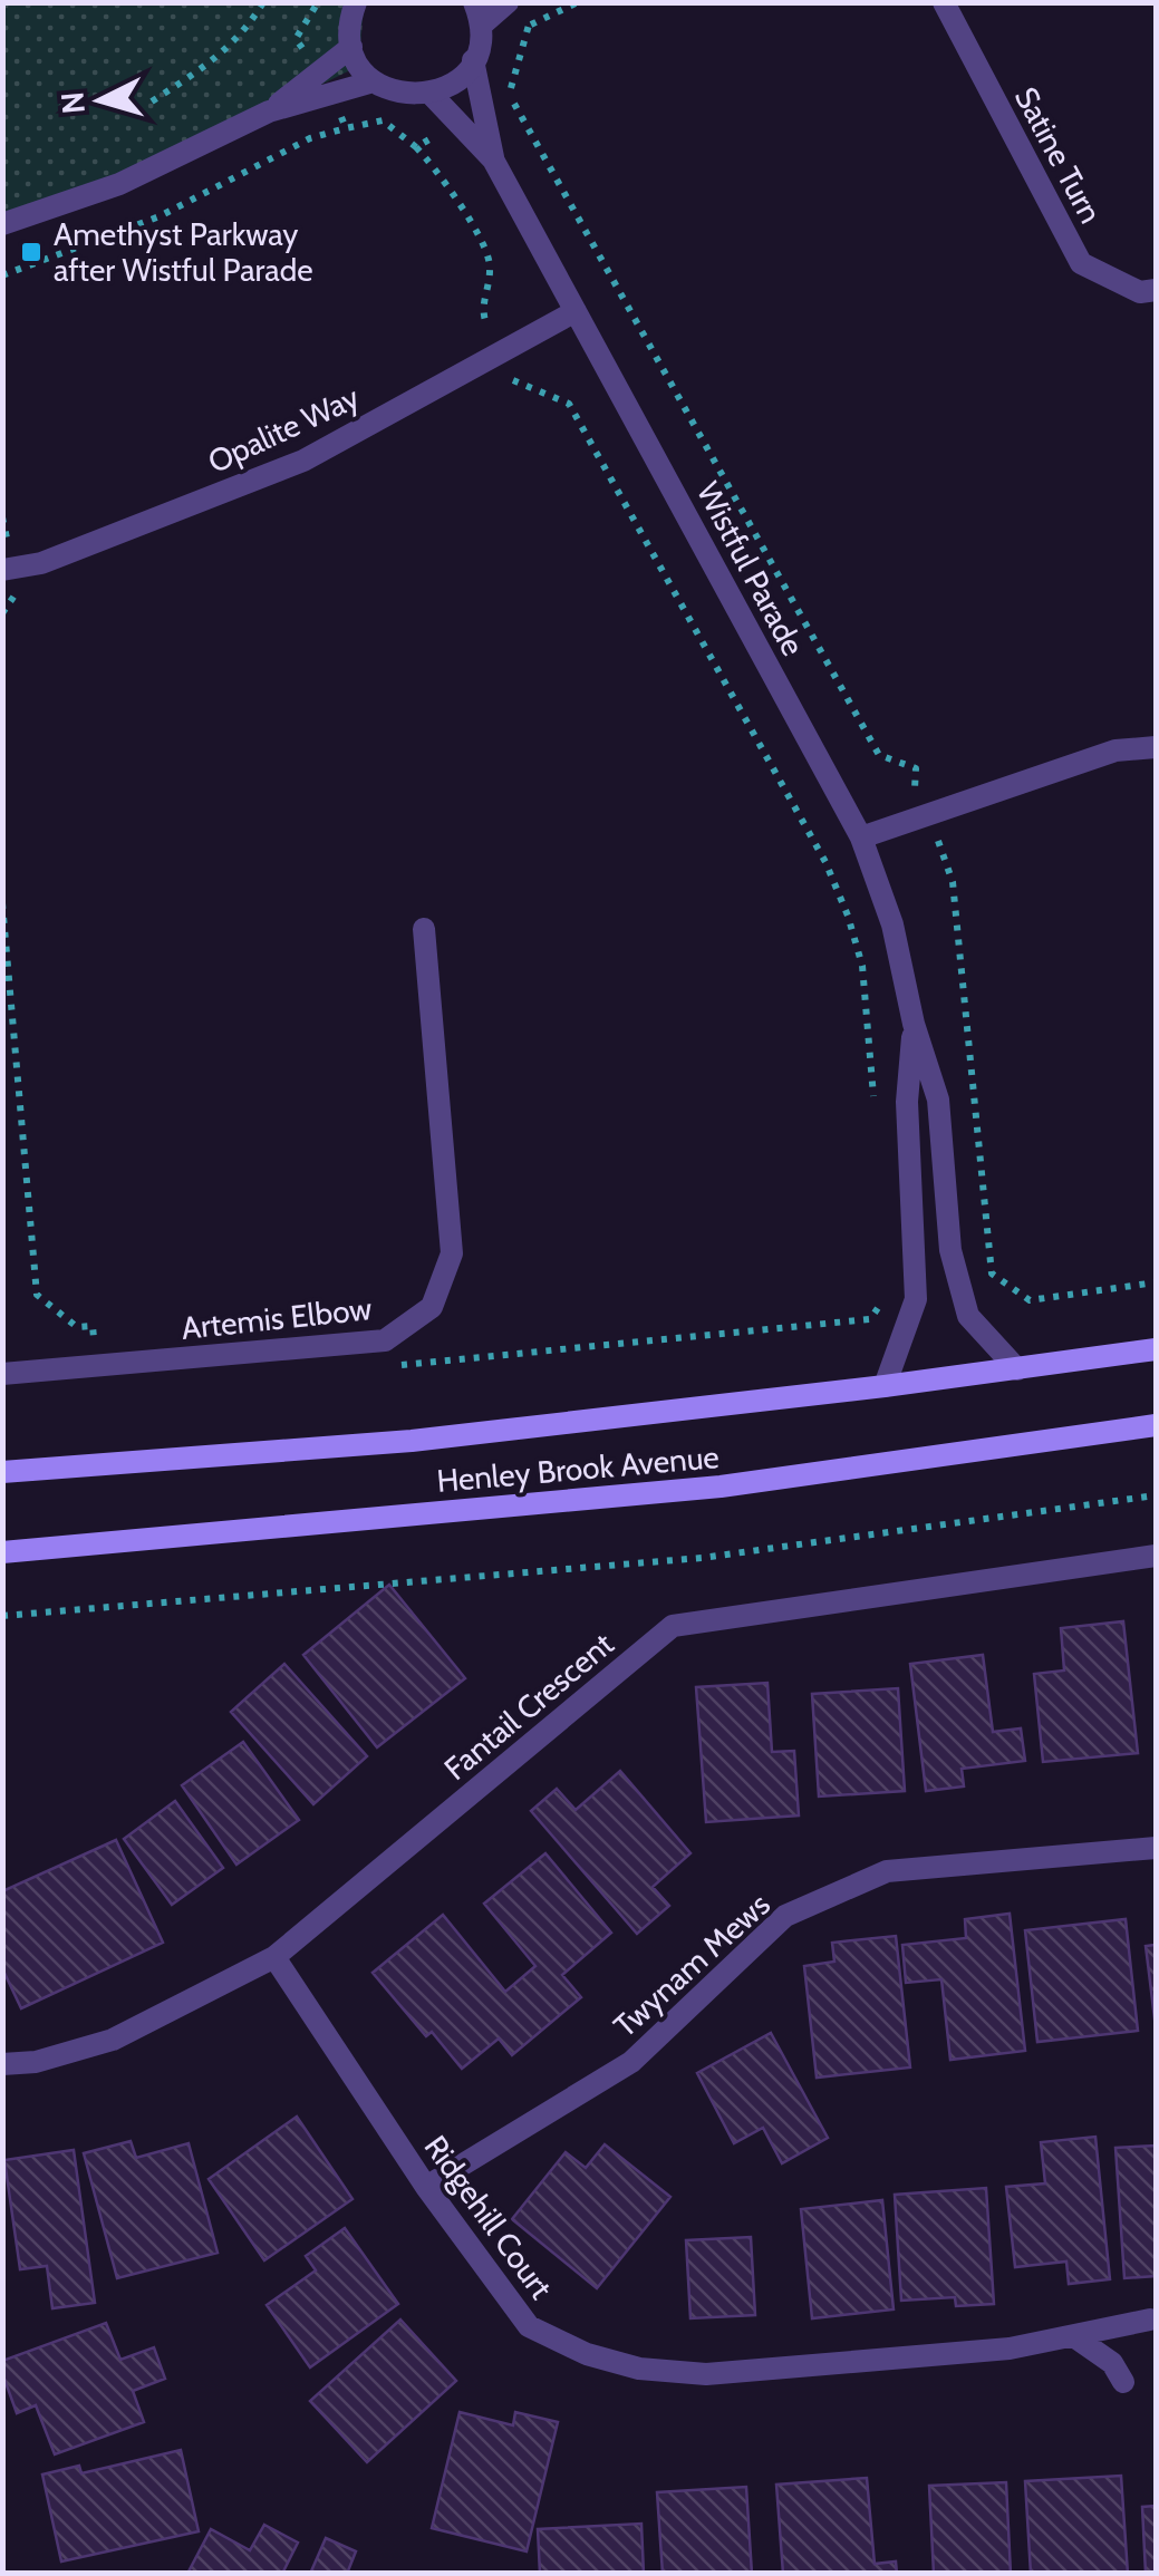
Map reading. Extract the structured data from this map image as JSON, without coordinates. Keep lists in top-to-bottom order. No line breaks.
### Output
{"streets":{"main road":["Henley Brook Avenue"],"street":["Satine Turn","Opalite Way","Wistful Parade","Artemis Elbow","Fantail Crescent","Twynam Mews","Ridgehill Court"]},"crossings":[["Opalite Way","Wistful Parade"],["Wistful Parade","Henley Brook Avenue"],["Fantail Crescent","Ridgehill Court"],["Twynam Mews","Ridgehill Court"]],"places":{"transit":["Amethyst Parkway after Wistful Parade"]},"north":"left"}
